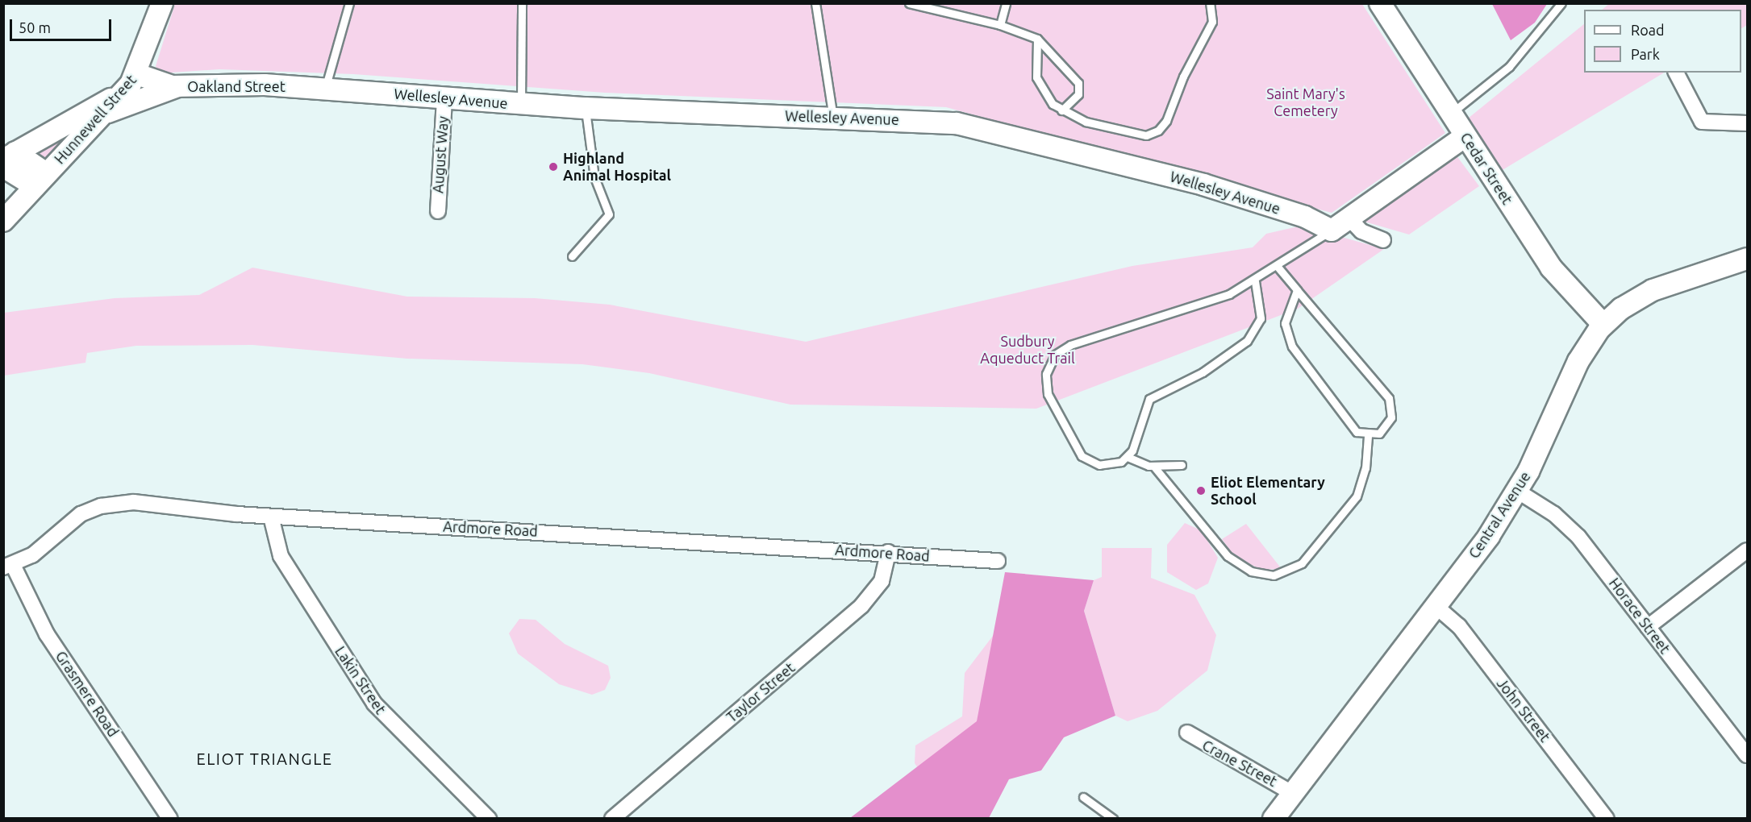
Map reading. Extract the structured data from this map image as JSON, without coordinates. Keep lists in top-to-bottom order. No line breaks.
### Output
{"streets":{"street":["Oakland Street","Wellesley Avenue","Hunnewell Street","August Way","Cedar Street","Central Avenue","Ardmore Road","Horace Street","Lakin Street","Taylor Street","Grasmere Road","John Street","Crane Street"]},"crossings":[["Oakland Street","Wellesley Avenue"],["Oakland Street","Hunnewell Street"],["Wellesley Avenue","August Way"],["Cedar Street","Central Avenue"],["Central Avenue","Horace Street"],["Central Avenue","John Street"],["Central Avenue","Crane Street"],["Ardmore Road","Lakin Street"],["Ardmore Road","Taylor Street"],["Ardmore Road","Grasmere Road"]],"districts":["ELIOT TRIANGLE"],"parks":["Saint Mary's Cemetery","Sudbury Aqueduct Trail"],"places":["Highland Animal Hospital","Eliot Elementary School"],"legend":["Road","Park"],"scale_bar":"50 m"}
